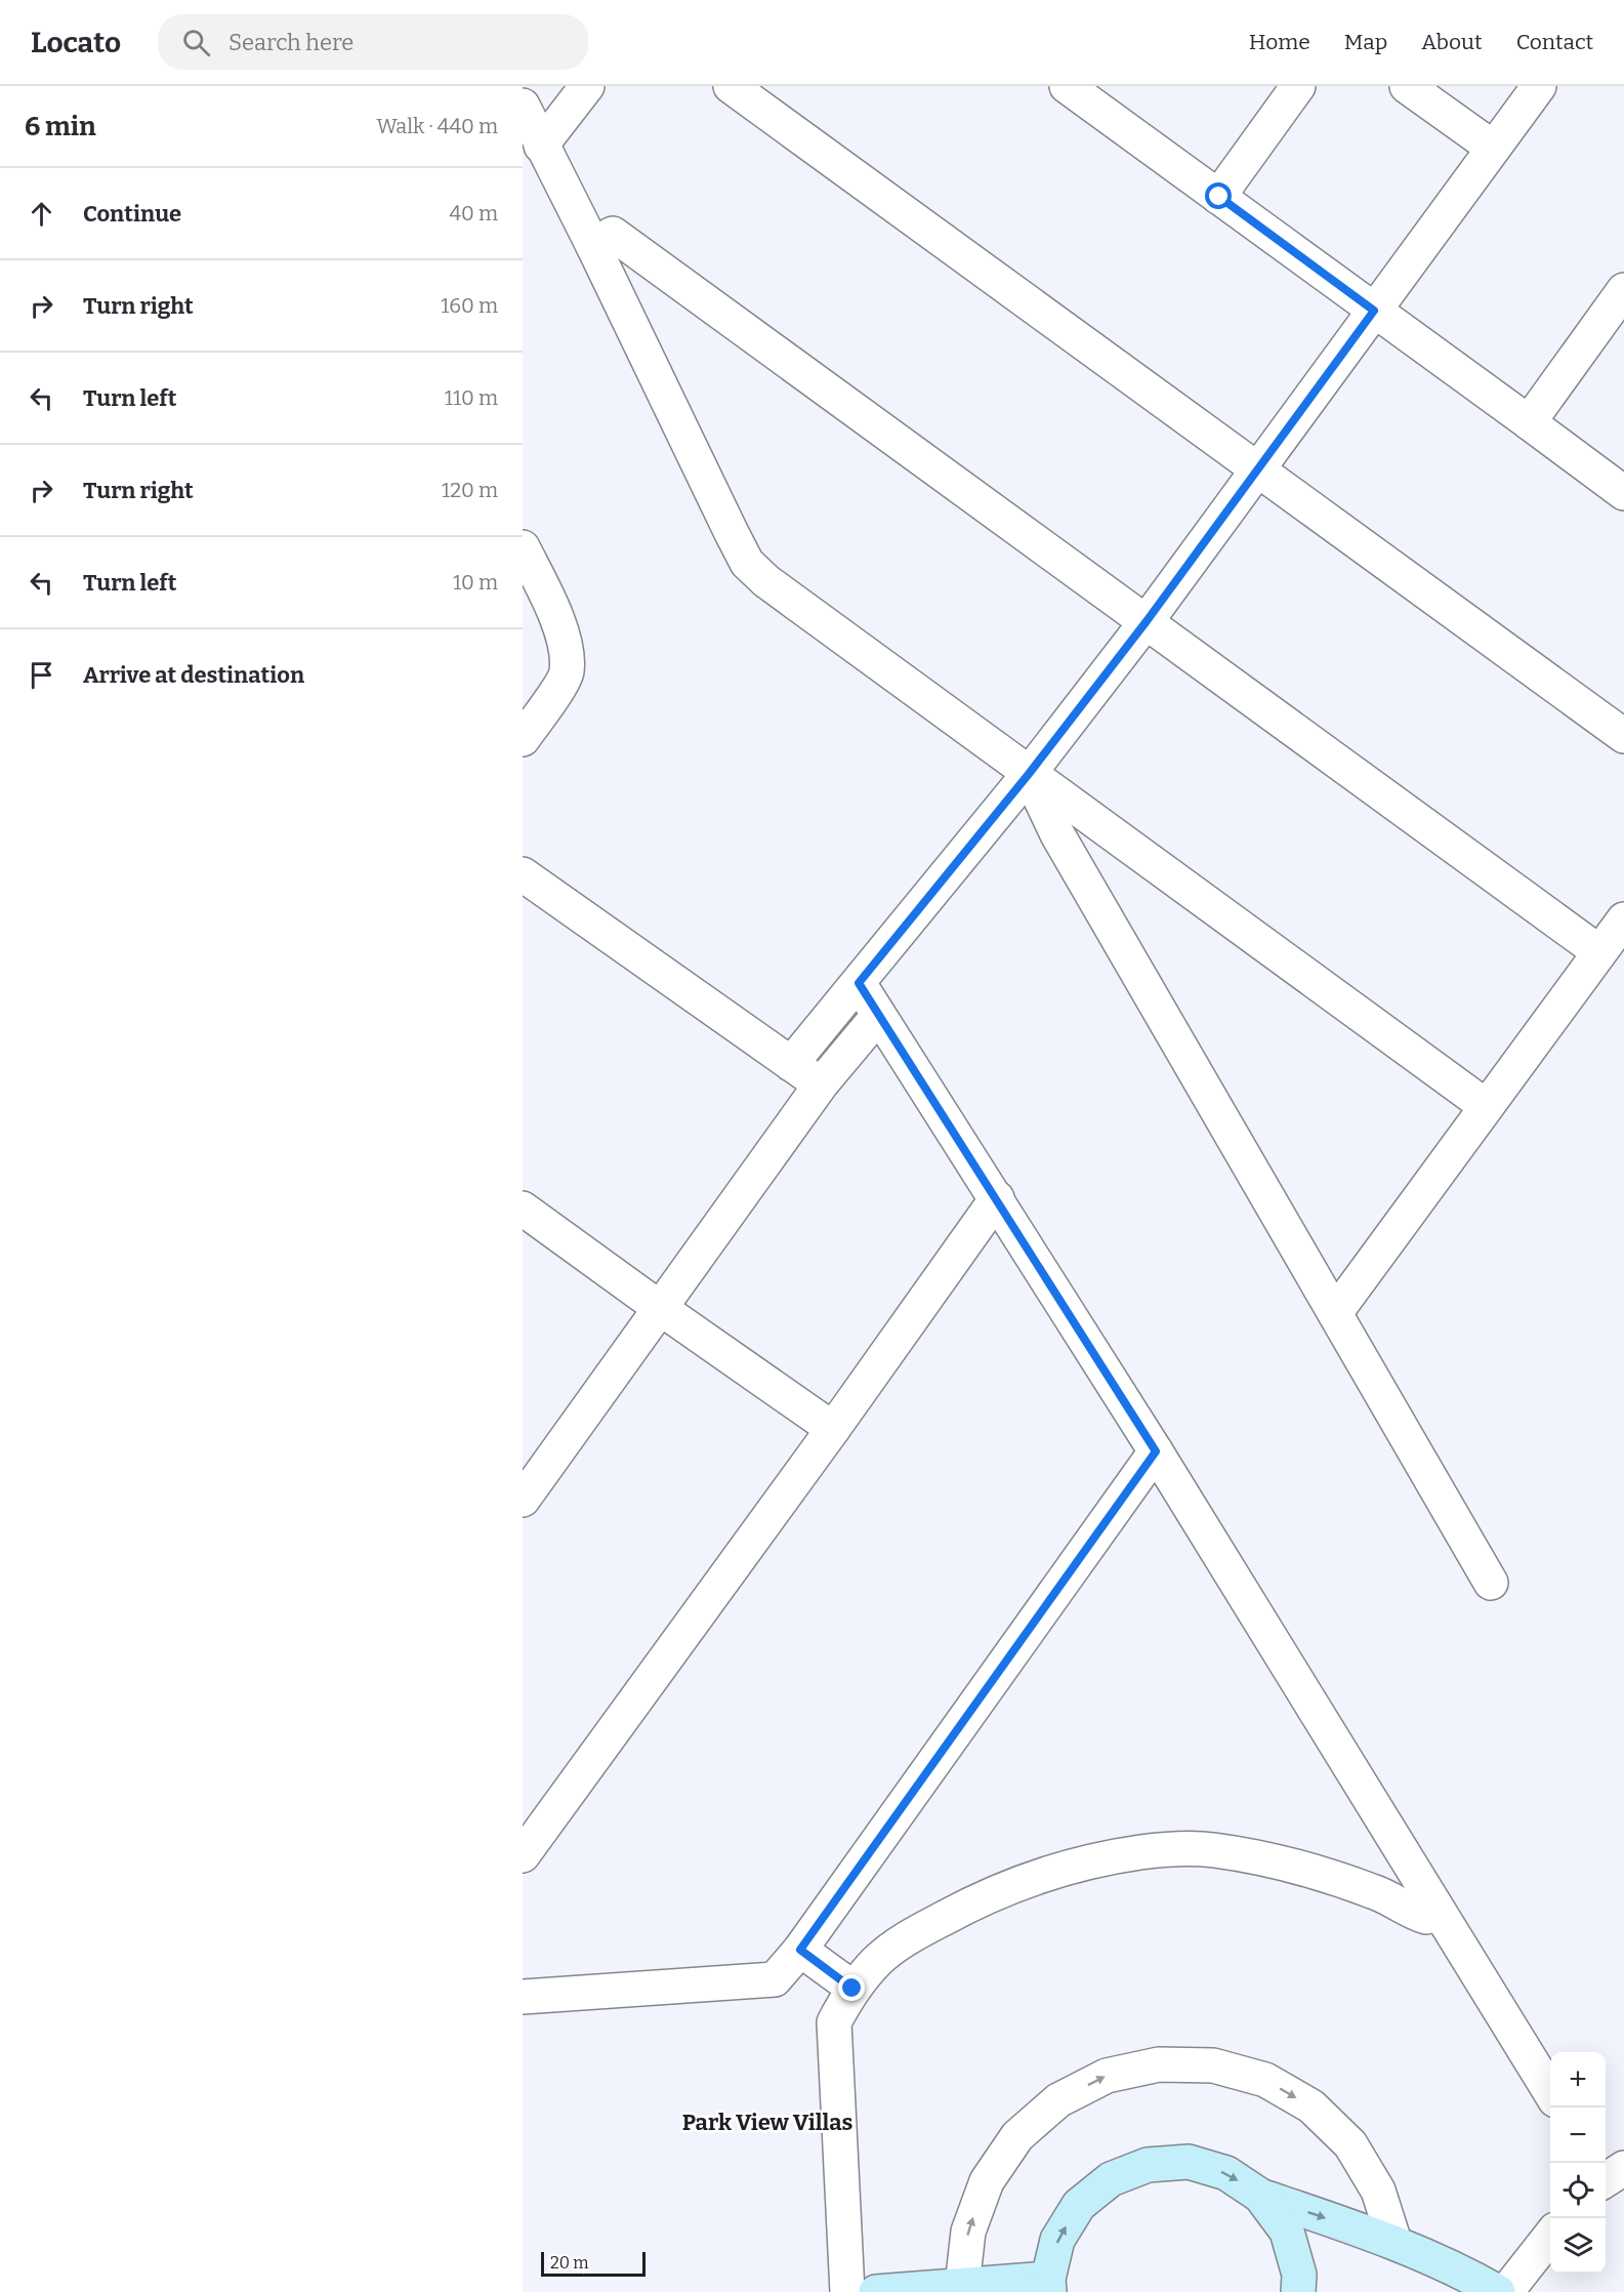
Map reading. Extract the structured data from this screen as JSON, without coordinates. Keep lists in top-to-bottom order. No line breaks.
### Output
{"districts":["Park View Villas"],"scale_bar":"20 m","page":{"header":"Locato","search":"Search here","nav":["Home","Map","About","Contact"],"heading":["6 min","Walk · 440 m"],"list":[["Continue","40 m"],["Turn right","160 m"],["Turn left","110 m"],["Turn right","120 m"],["Turn left","10 m"],"Arrive at destination"],"map_buttons":["+","−"],"scale":"20 m"}}
